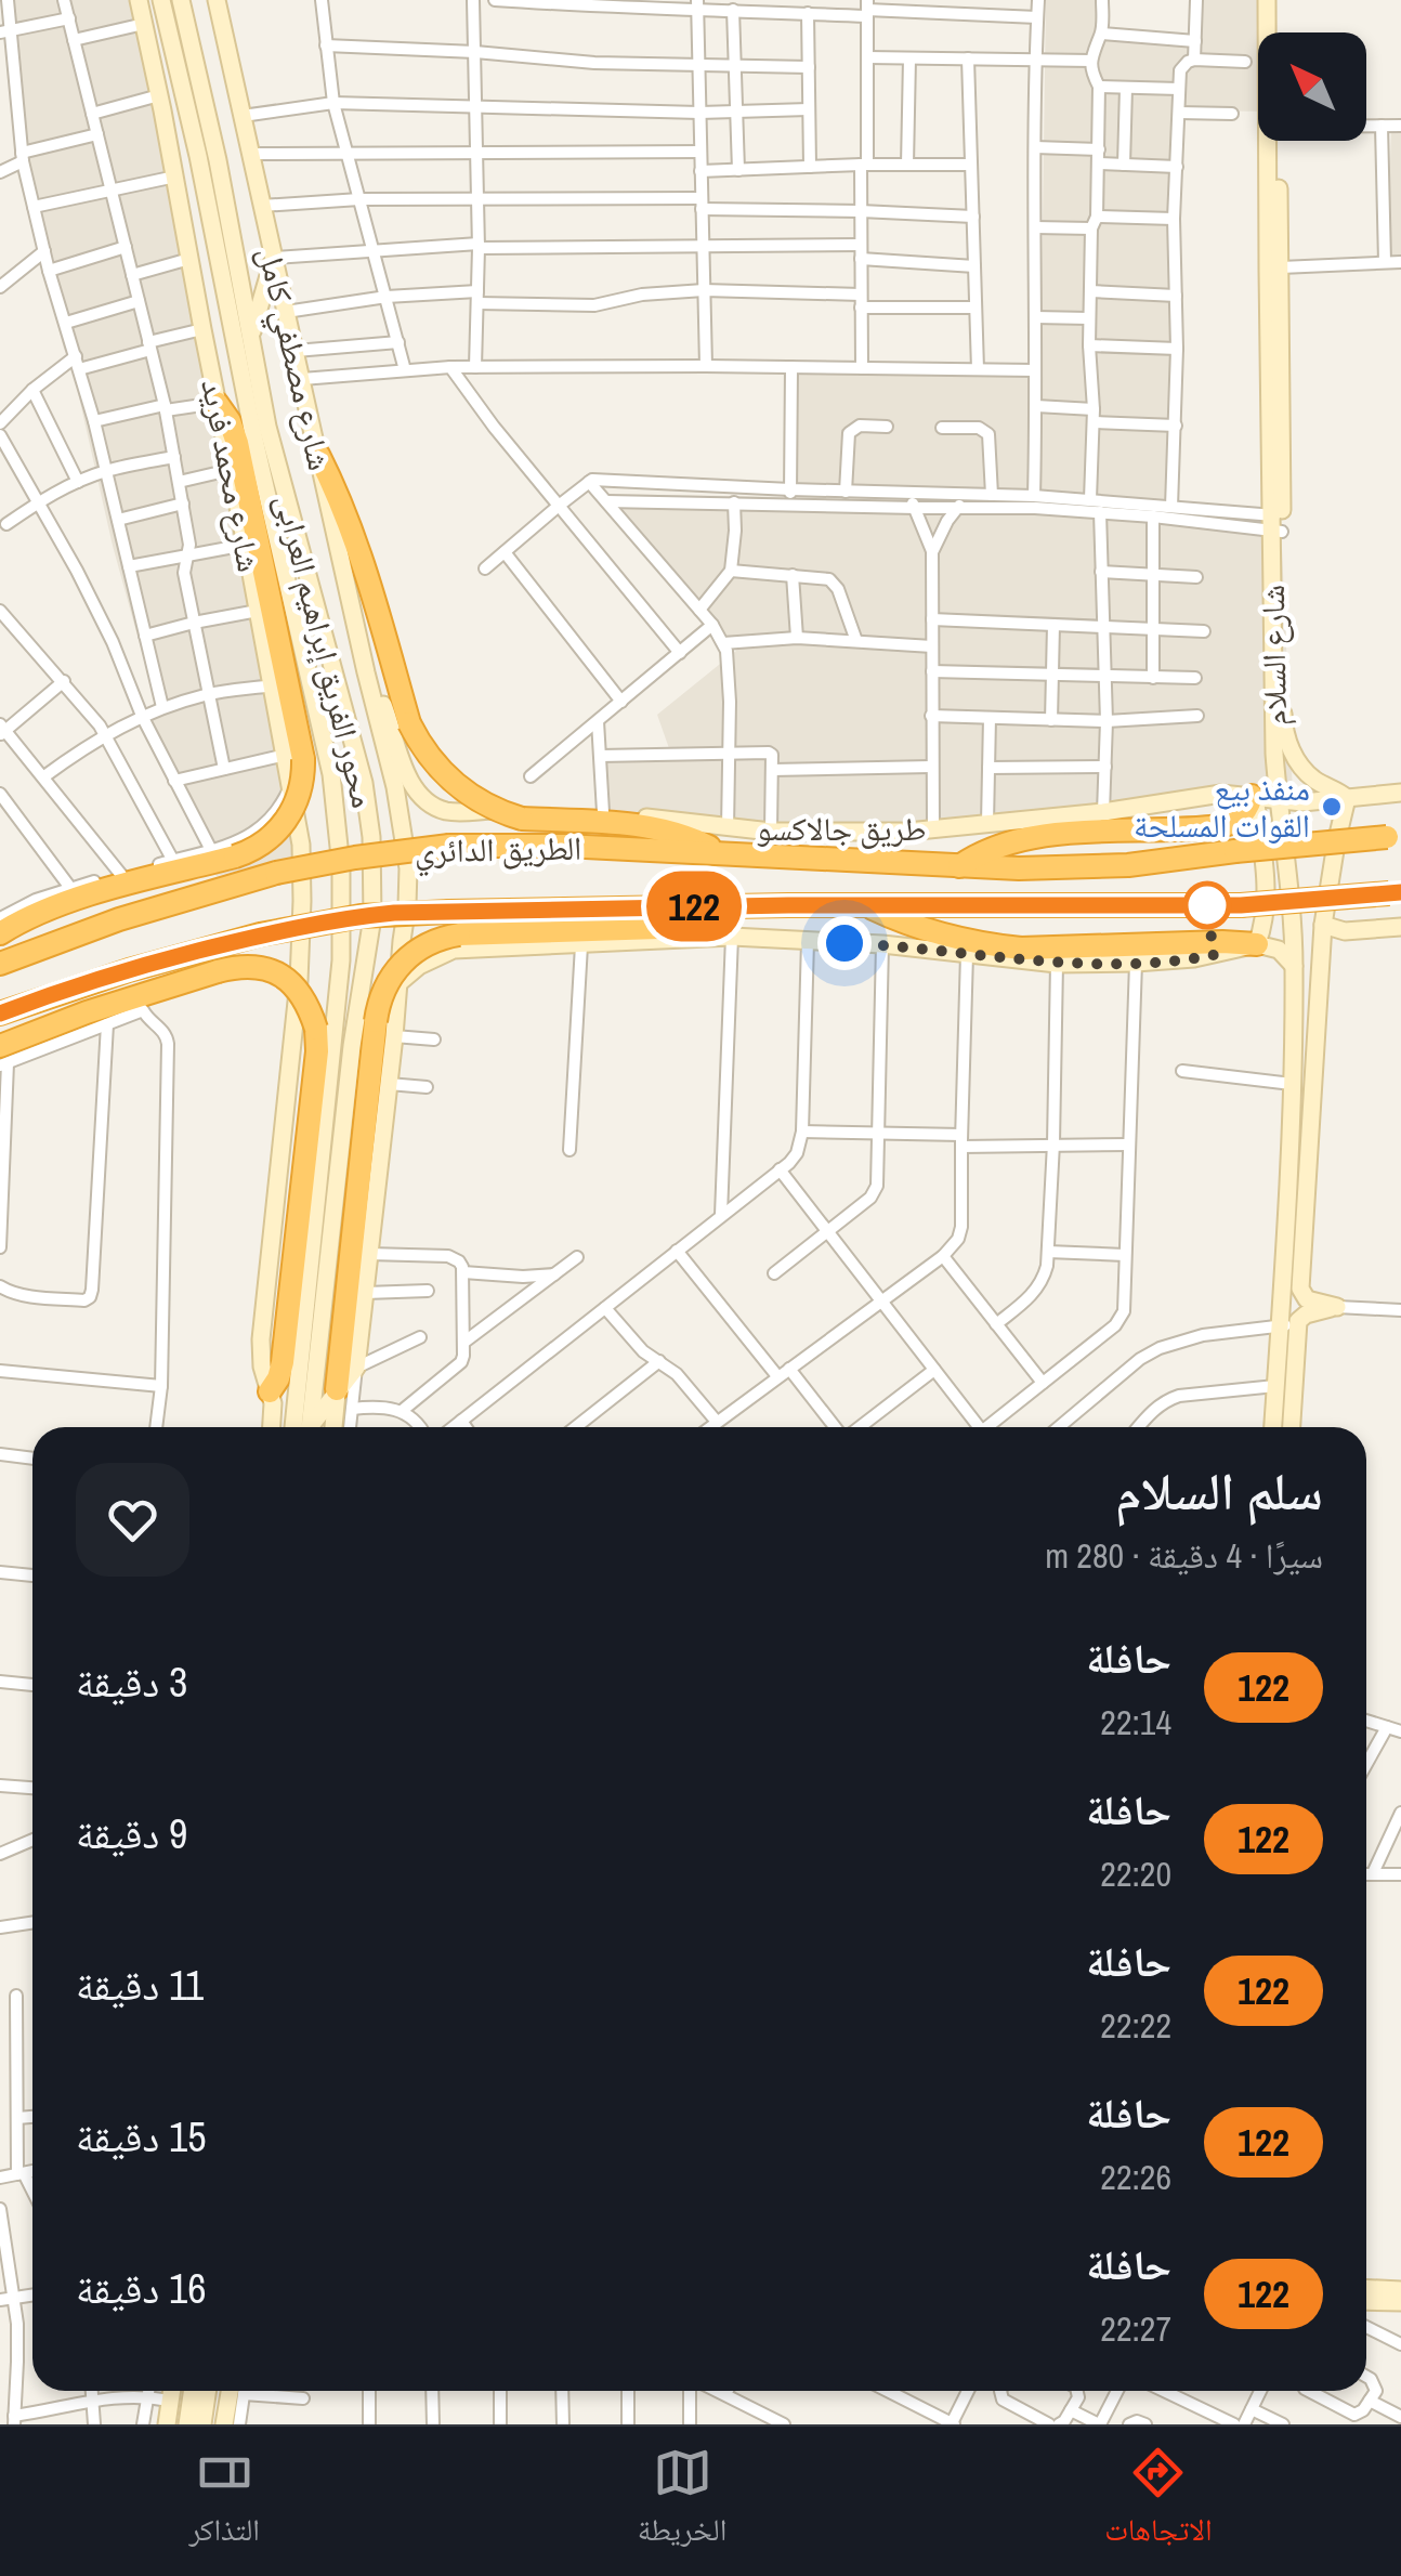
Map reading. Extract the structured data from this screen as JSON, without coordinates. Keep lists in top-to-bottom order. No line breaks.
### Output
{"streets":{"highway":["الطريق الدائري"],"street":["شارع مصطفي كامل","شارع محمد فريد","محور الفريق إبراهيم العرابى","شارع السلام","طريق جالاكسو"]},"crossings":[["شارع مصطفي كامل","طريق جالاكسو"],["شارع السلام","طريق جالاكسو"]],"places":["منفذ بيع القوات المسلحة"],"lines":["bus line 122"],"north":"top left","page":{"on_map":"122","heading":["سلم السلام","سيرًا · 4 دقيقة · 280 m"],"list":[{"mark":"122","name":"حافلة","note":"22:14","value":"3 دقيقة"},{"mark":"122","name":"حافلة","note":"22:20","value":"9 دقيقة"},{"mark":"122","name":"حافلة","note":"22:22","value":"11 دقيقة"},{"mark":"122","name":"حافلة","note":"22:26","value":"15 دقيقة"},{"mark":"122","name":"حافلة","note":"22:27","value":"16 دقيقة"}],"tabs":["الاتجاهات","الخريطة","التذاكر"]}}
